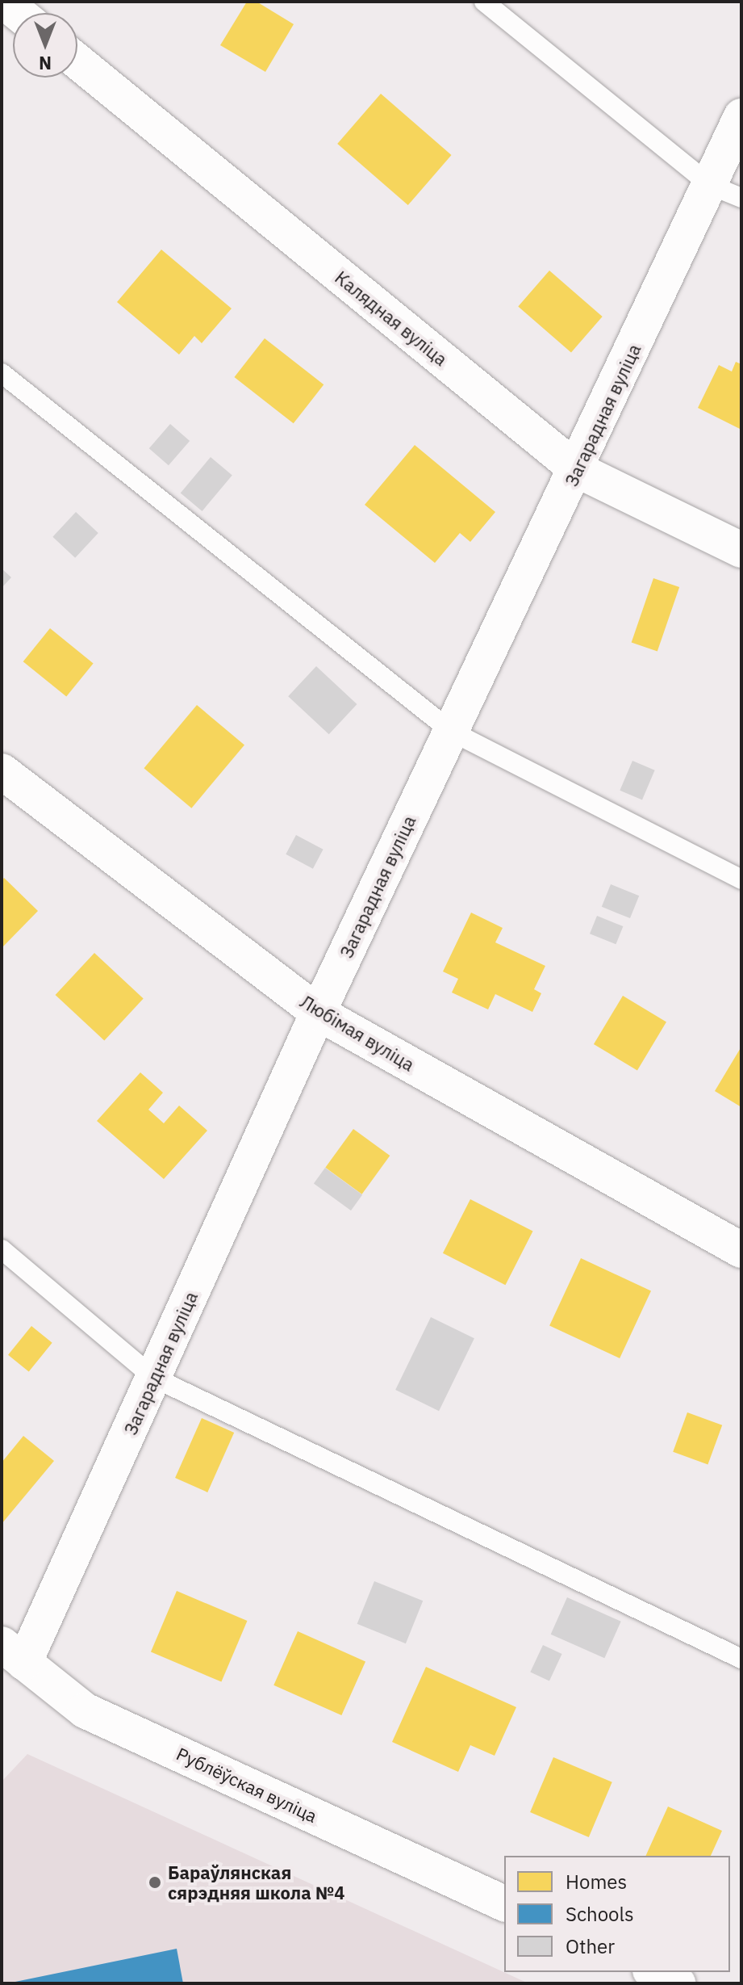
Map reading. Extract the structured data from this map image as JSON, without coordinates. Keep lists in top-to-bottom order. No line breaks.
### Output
{"streets":{"street":["Калядная вуліца","Загарадная вуліца","Любімая вуліца","Рублёўская вуліца"]},"crossings":[["Калядная вуліца","Загарадная вуліца"],["Загарадная вуліца","Любімая вуліца"],["Загарадная вуліца","Рублёўская вуліца"]],"places":["Бараўлянская сярэдняя школа №4"],"legend":["Homes","Schools","Other"],"north":"bottom"}
